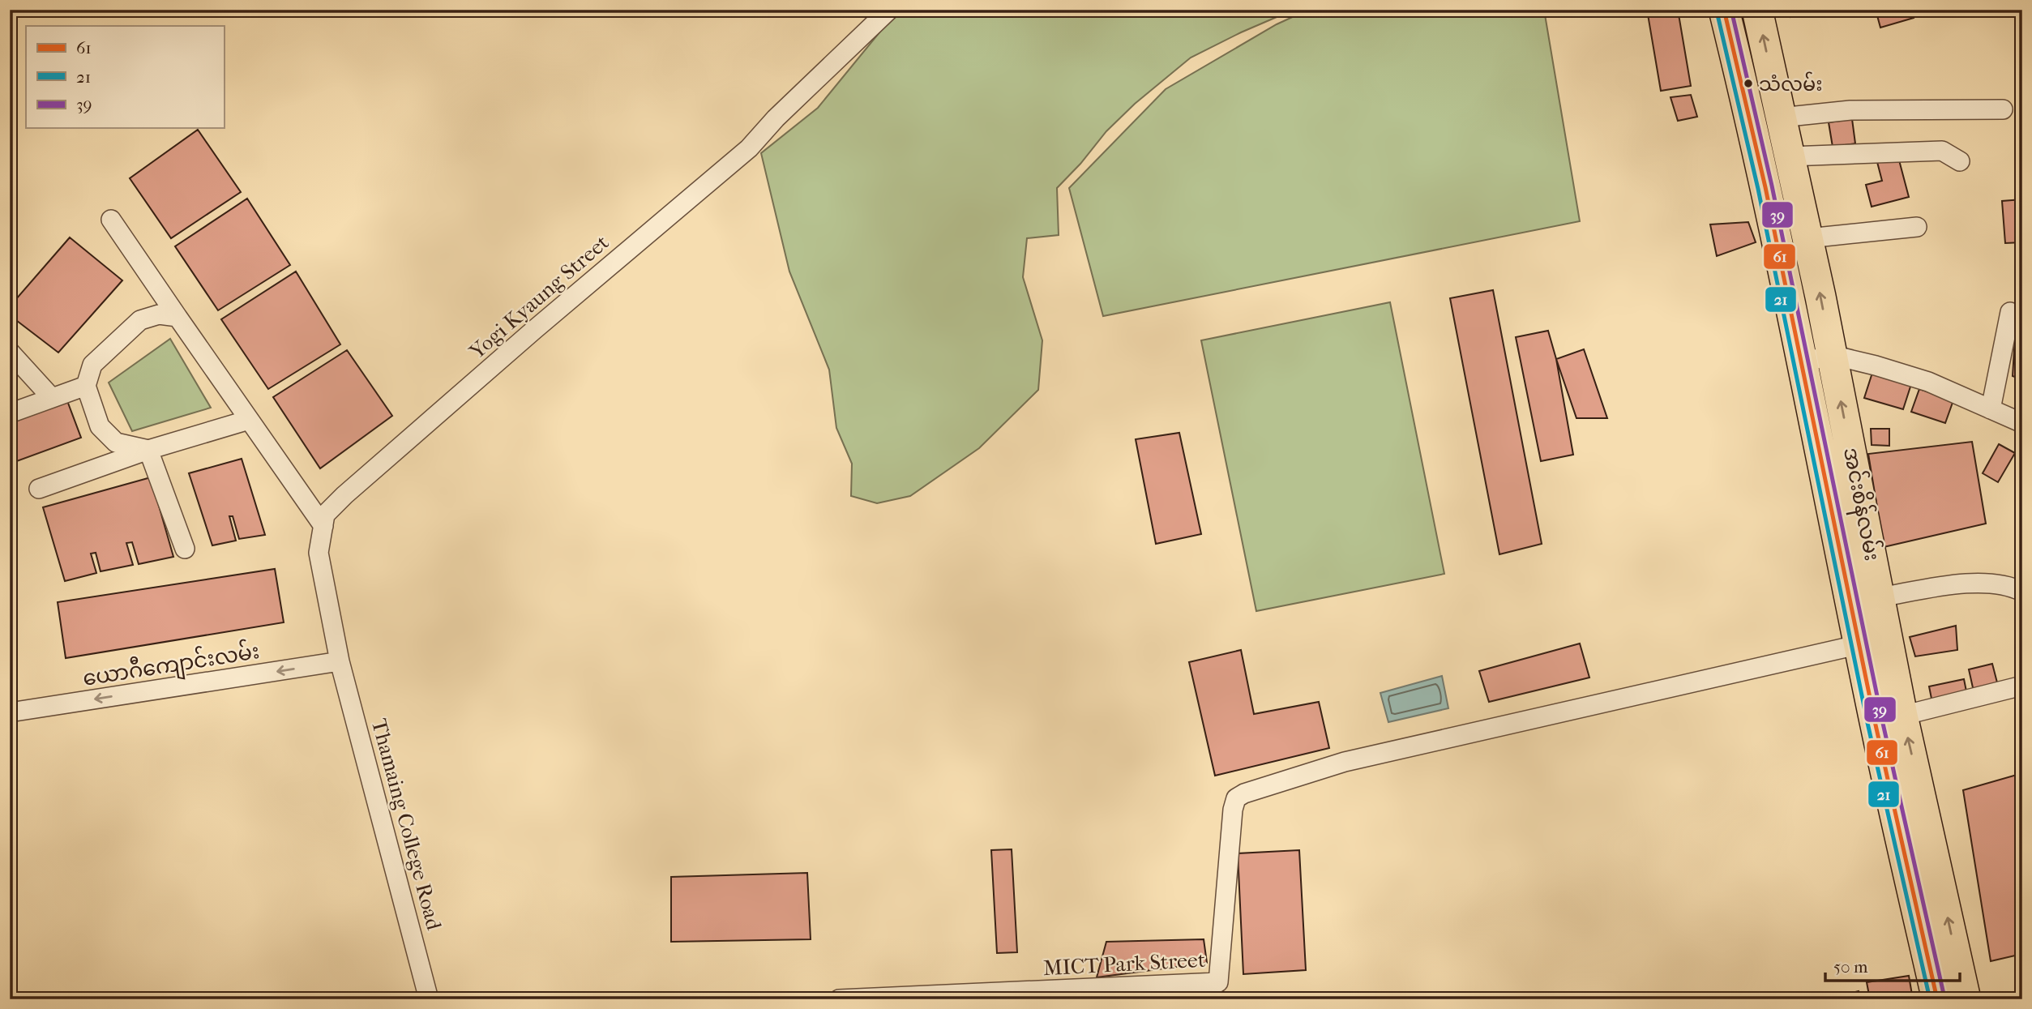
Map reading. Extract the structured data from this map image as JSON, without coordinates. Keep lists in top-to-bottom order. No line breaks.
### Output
{"streets":{"main road":["အင်းစိန်လမ်း"],"street":["Yogi Kyaung Street","ယောဂီကျောင်းလမ်း","Thamaing College Road","MICT Park Street"]},"crossings":[["Yogi Kyaung Street","ယောဂီကျောင်းလမ်း"],["Yogi Kyaung Street","Thamaing College Road"],["အင်းစိန်လမ်း","MICT Park Street"],["ယောဂီကျောင်းလမ်း","Thamaing College Road"]],"one_way":["ယောဂီကျောင်းလမ်း"],"places":["သံလမ်း"],"lines":["transit line 61","transit line 39","transit line 21"],"legend":["61","21","39"],"scale_bar":"50 m"}
